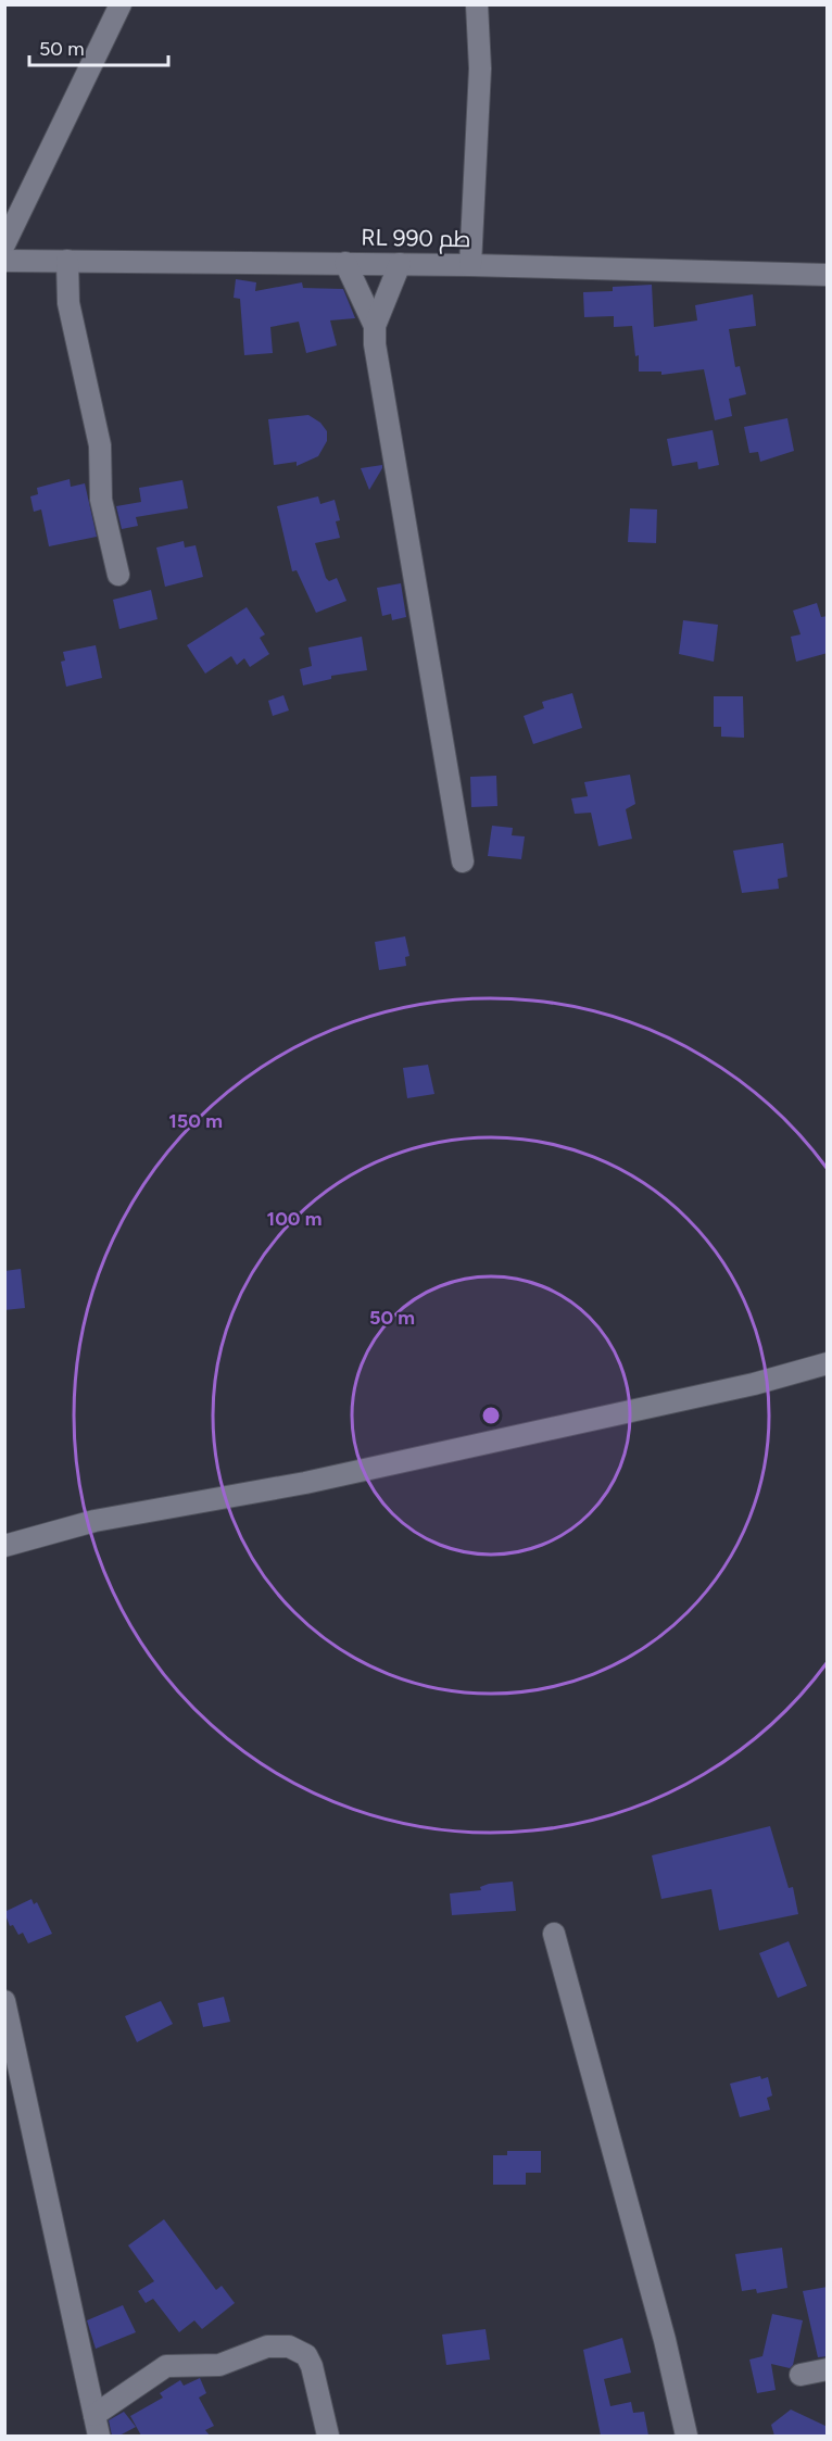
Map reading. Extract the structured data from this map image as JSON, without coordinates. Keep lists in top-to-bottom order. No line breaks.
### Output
{"streets":{"street":["RL طم 990"]},"scale_bar":"50 m","rings":["150 m","100 m","50 m"]}
